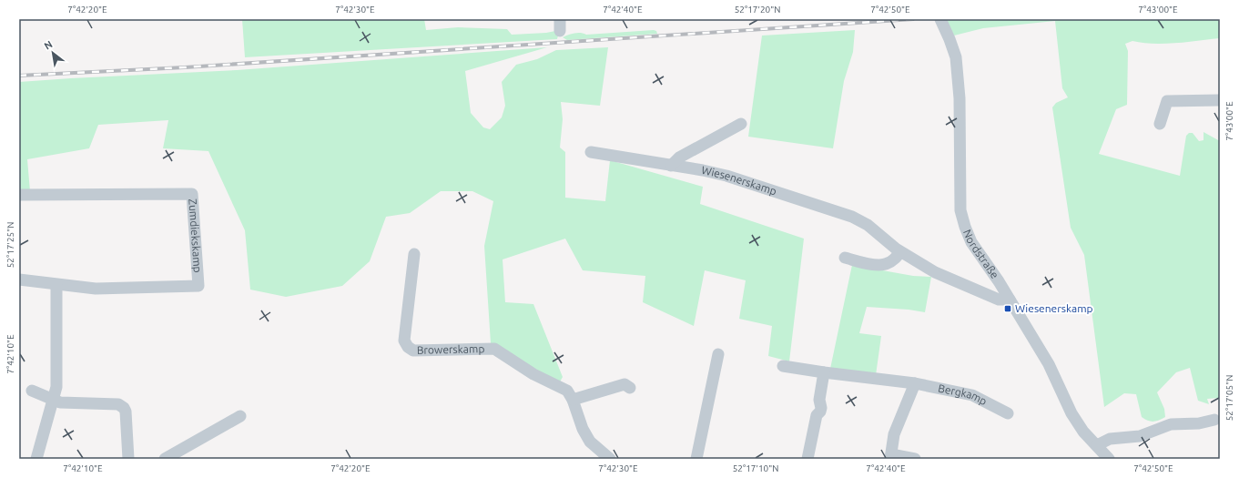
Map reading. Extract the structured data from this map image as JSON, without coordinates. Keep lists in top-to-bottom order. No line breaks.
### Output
{"streets":{"street":["Wiesenerskamp","Zumdiekskamp","Nordstraße","Browerskamp","Bergkamp"]},"crossings":[["Wiesenerskamp","Nordstraße"]],"places":{"transit":["Wiesenerskamp"]},"north":"top left","coordinates":["7°42'20\"E","7°42'30\"E","7°42'40\"E","52°17'20\"N","7°42'50\"E","7°43'00\"E","52°17'25\"N","7°42'10\"E","52°17'05\"N","52°17'10\"N"]}
